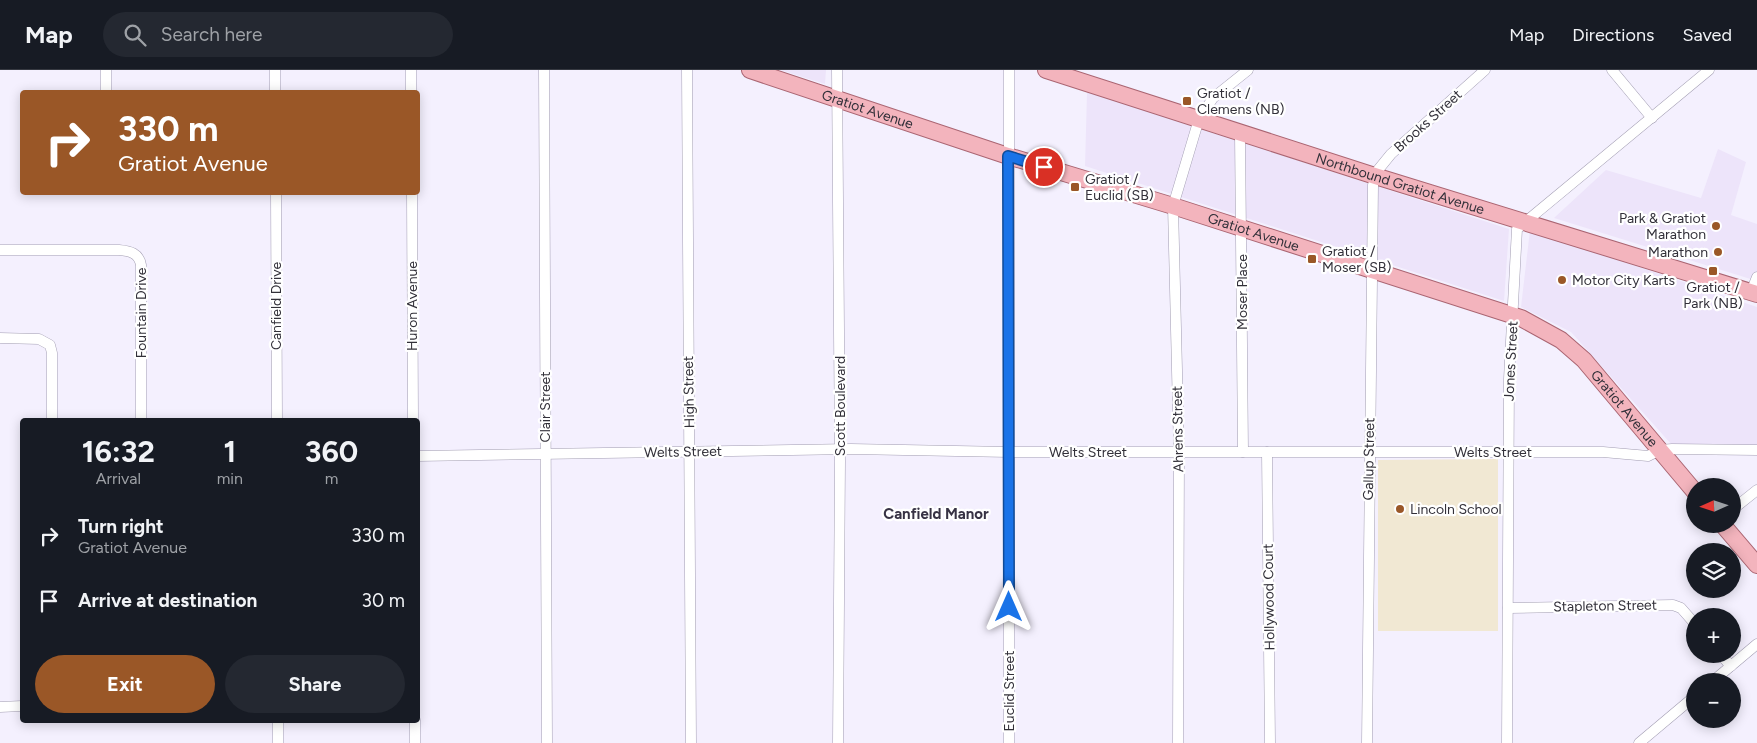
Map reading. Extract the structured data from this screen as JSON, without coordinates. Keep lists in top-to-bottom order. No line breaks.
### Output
{"streets":{"main road":["Gratiot Avenue","Northbound Gratiot Avenue"],"street":["Brooks Street","Moser Place","Canfield Drive","Huron Avenue","Fountain Drive","Jones Street","High Street","Scott Boulevard","Clair Street","Ahrens Street","Welts Street","Gallup Street","Hollywood Court","Stapleton Street","Euclid Street"]},"crossings":[["Gratiot Avenue","Moser Place"],["Gratiot Avenue","Jones Street"],["Gratiot Avenue","Scott Boulevard"],["Gratiot Avenue","Ahrens Street"],["Gratiot Avenue","Welts Street"],["Gratiot Avenue","Gallup Street"],["Gratiot Avenue","Euclid Street"],["Brooks Street","Northbound Gratiot Avenue"],["Brooks Street","Gallup Street"],["Northbound Gratiot Avenue","Moser Place"],["Northbound Gratiot Avenue","Jones Street"],["Northbound Gratiot Avenue","Ahrens Street"],["Northbound Gratiot Avenue","Gallup Street"],["Moser Place","Welts Street"],["Jones Street","Welts Street"],["Jones Street","Stapleton Street"],["High Street","Welts Street"],["Scott Boulevard","Welts Street"],["Clair Street","Welts Street"],["Ahrens Street","Welts Street"],["Welts Street","Gallup Street"],["Welts Street","Hollywood Court"],["Welts Street","Euclid Street"]],"districts":["Canfield Manor"],"places":{"transit":["Gratiot / Clemens (NB)","Gratiot / Euclid (SB)","Gratiot / Moser (SB)","Gratiot / Park (NB)"],"other":["Park & Gratiot Marathon","Marathon","Motor City Karts","Lincoln School"]},"north":"left","page":{"header":"Map","search":"Search here","nav":["Map","Directions","Saved"],"turn":["330 m","Gratiot Avenue"],"eta":["16:32","Arrival","1","min","360","m"],"map_buttons":["+","−"],"list":[{"name":"Turn right","note":"Gratiot Avenue","value":"330 m"},{"name":"Arrive at destination","value":"30 m"}],"buttons":["Exit","Share"]}}
